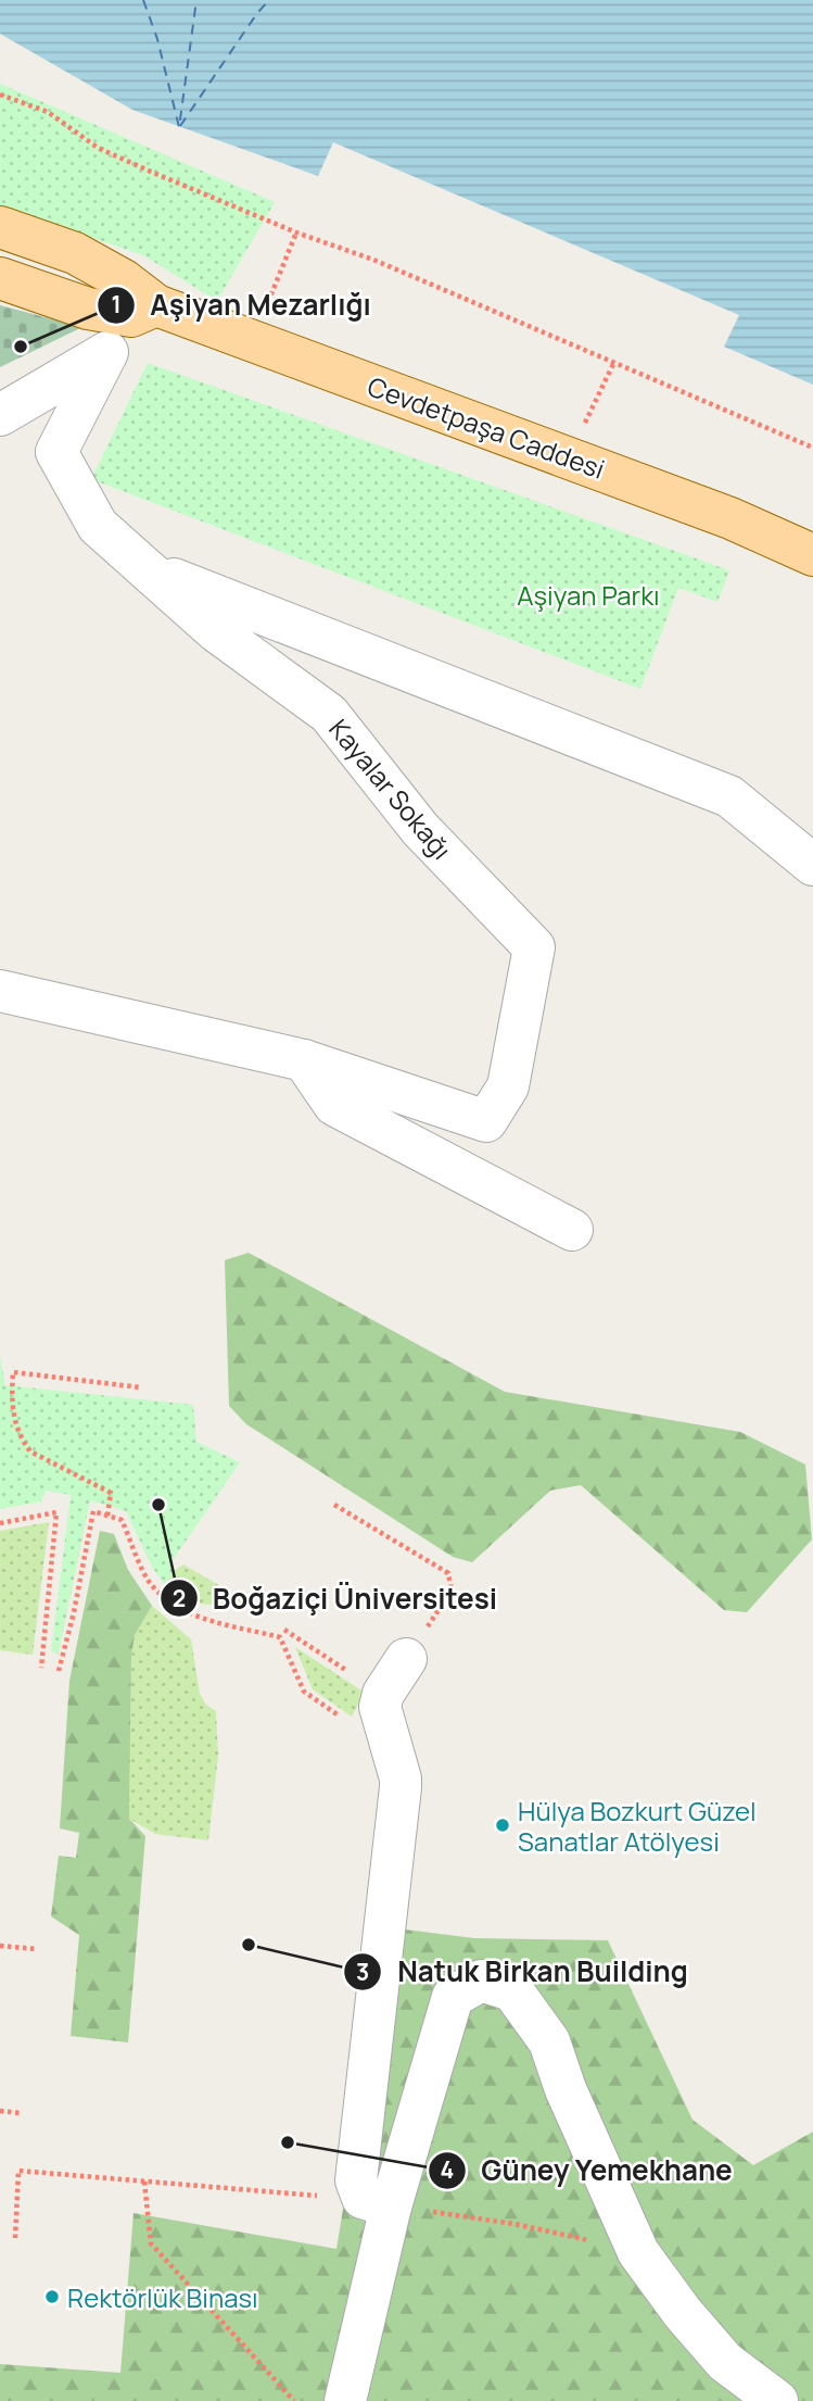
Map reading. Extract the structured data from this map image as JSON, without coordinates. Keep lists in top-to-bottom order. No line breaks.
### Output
{"streets":{"main road":["Cevdetpaşa Caddesi"],"street":["Kayalar Sokağı"]},"parks":["Aşiyan Parkı"],"places":["Aşiyan Mezarlığı","Boğaziçi Üniversitesi","Hülya Bozkurt Güzel Sanatlar Atölyesi","Natuk Birkan Building","Güney Yemekhane","Rektörlük Binası"]}
